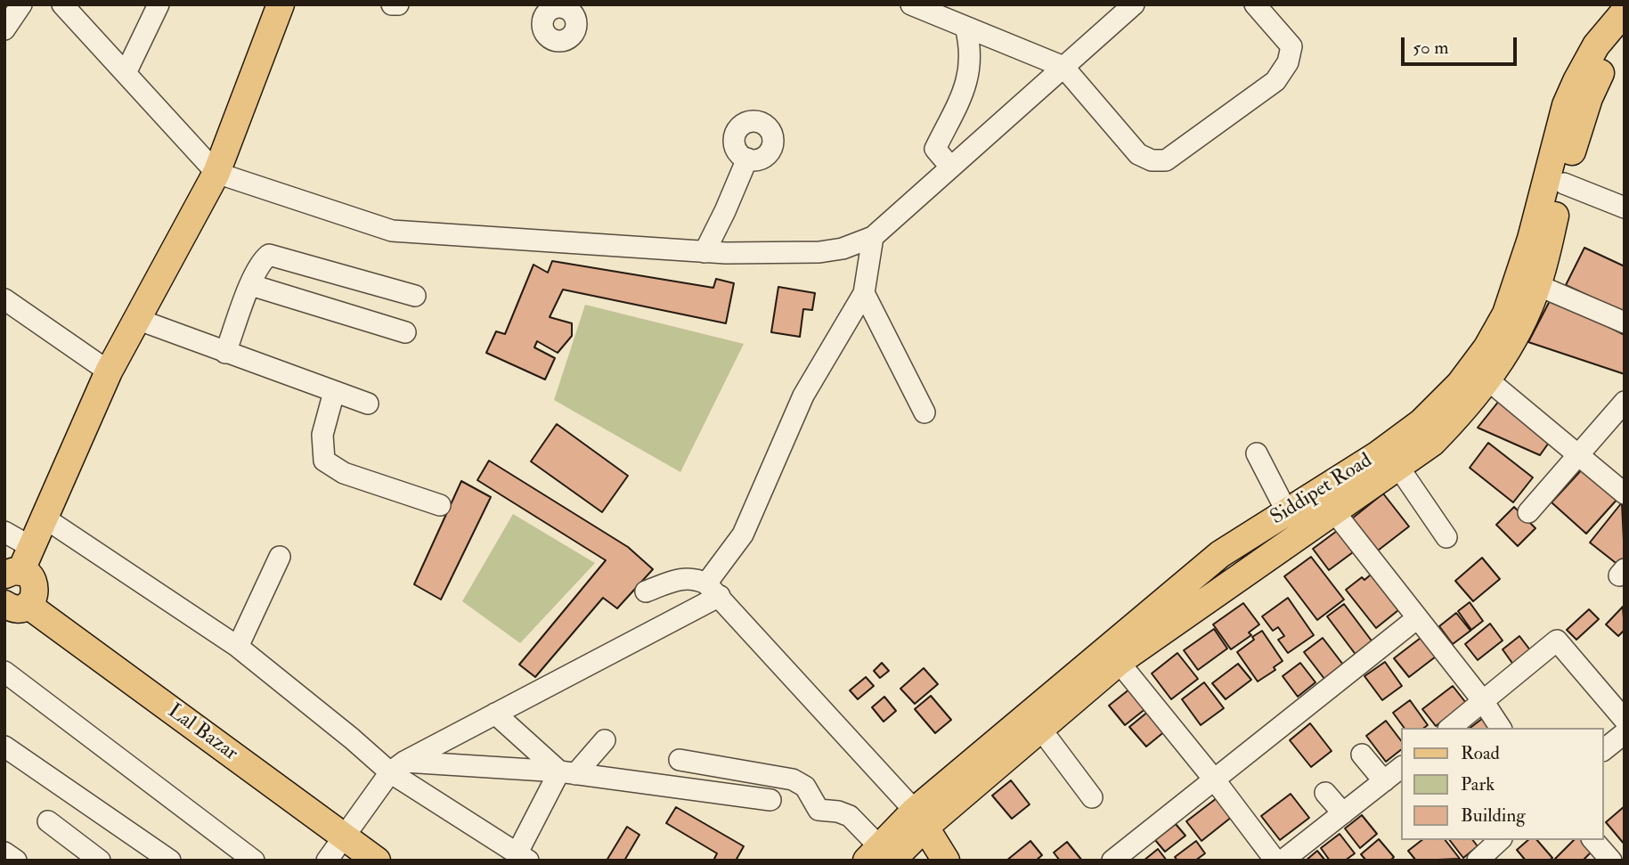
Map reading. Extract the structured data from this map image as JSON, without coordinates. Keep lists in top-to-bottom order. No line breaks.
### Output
{"streets":{"main road":["Siddipet Road","Lal Bazar"]},"legend":["Road","Park","Building"],"scale_bar":"50 m"}
